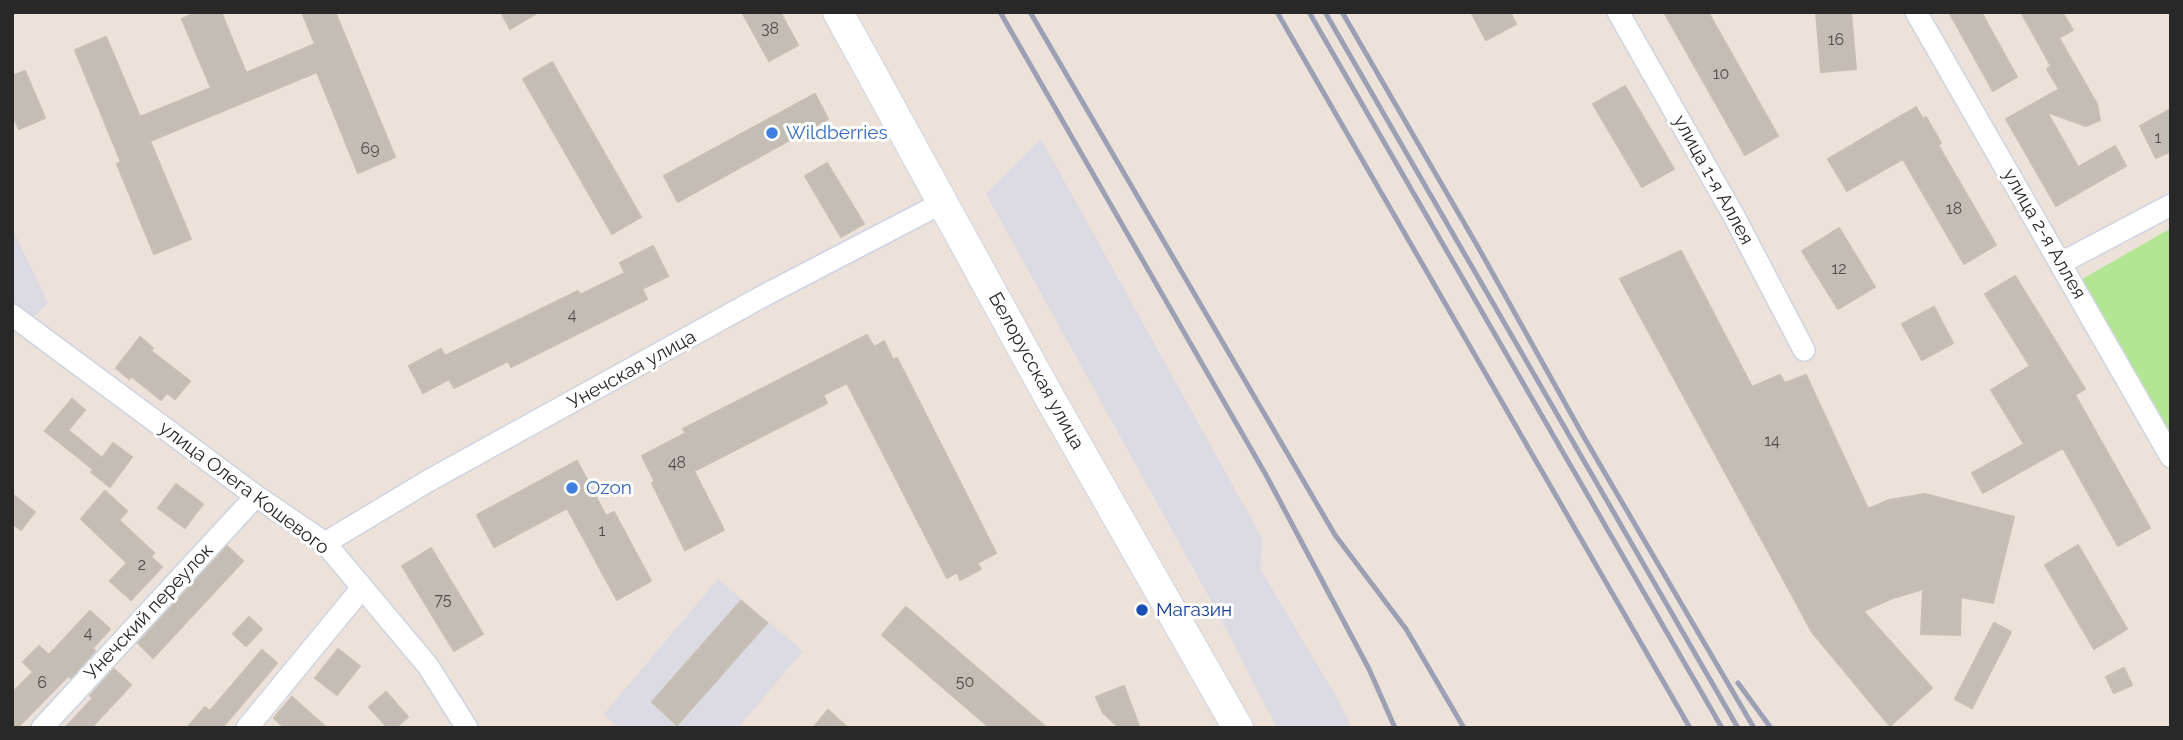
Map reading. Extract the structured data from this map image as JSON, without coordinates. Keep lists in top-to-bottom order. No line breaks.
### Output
{"streets":{"main road":["Белорусская улица"],"street":["улица 1-я Аллея","улица 2-я Аллея","Унечская улица","улица Олега Кошевого","Унечский переулок"]},"crossings":[["Унечская улица","Белорусская улица"],["Унечская улица","улица Олега Кошевого"],["улица Олега Кошевого","Унечский переулок"]],"places":["Wildberries","Ozon","Магазин"],"house_numbers":["38","16","10","1","69","18","12","4","14","48","1","2","75","4","50","6"]}
